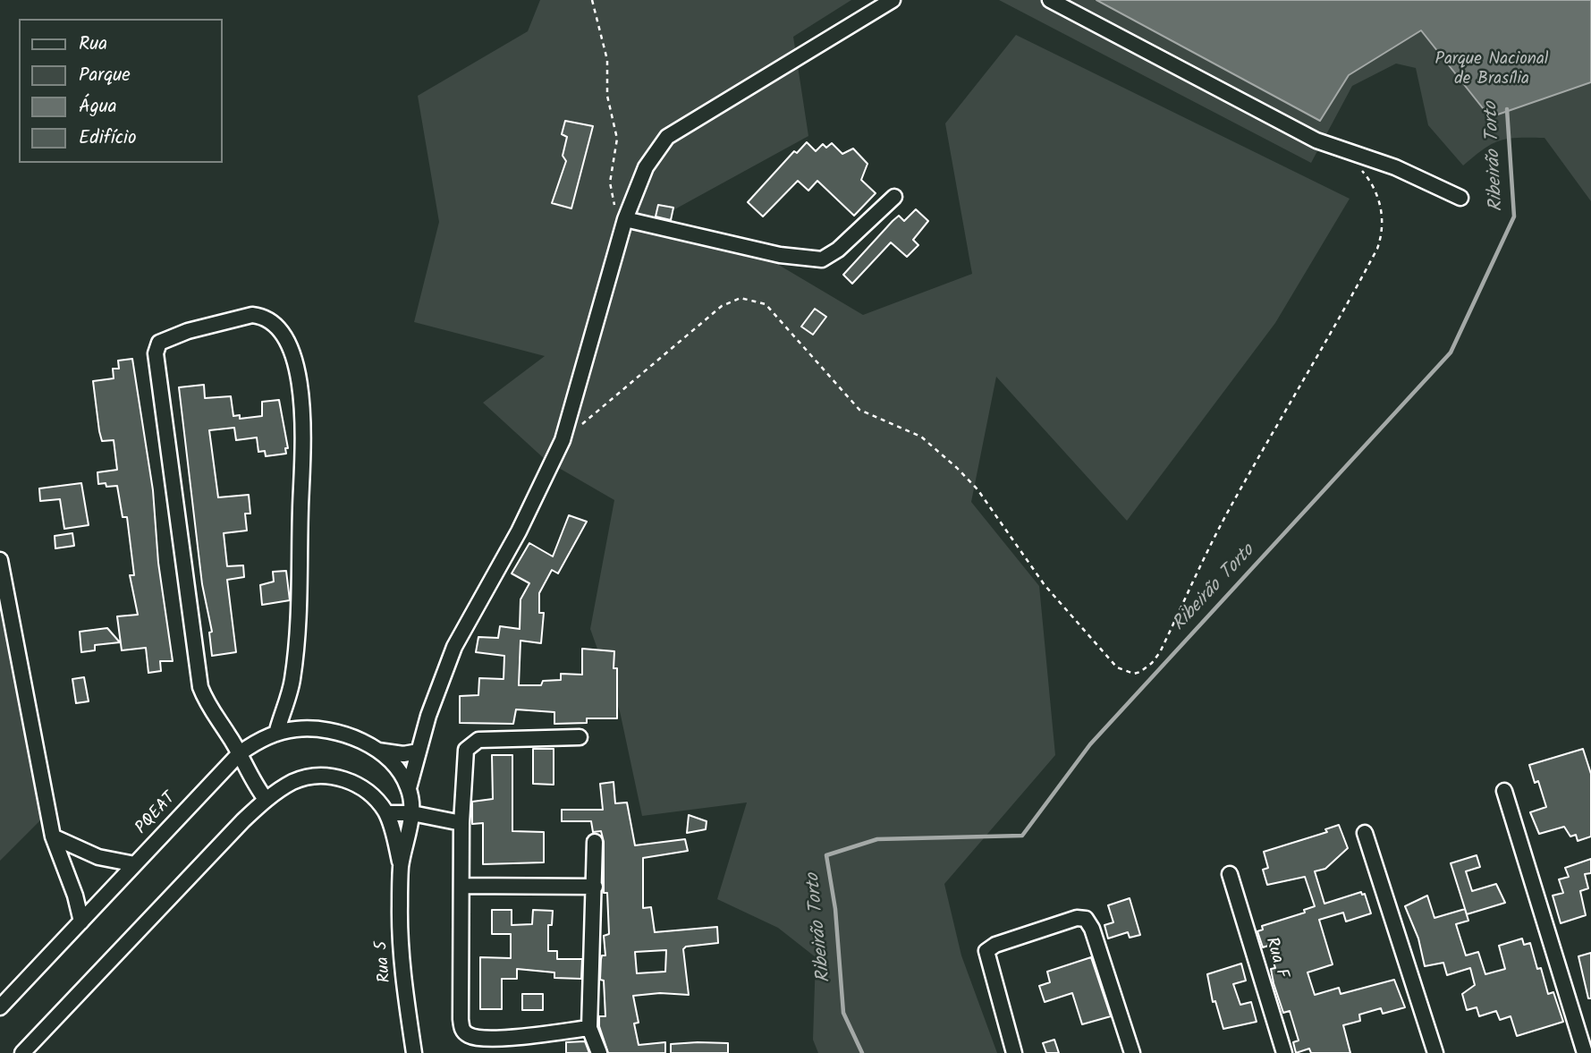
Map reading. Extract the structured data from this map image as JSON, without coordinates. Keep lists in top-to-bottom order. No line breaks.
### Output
{"streets":{"street":["PQEAT","Rua F","Rua 5"]},"water":["Ribeirão Torto"],"parks":["Parque Nacional de Brasília"],"legend":["Rua","Parque","Água","Edifício"]}
